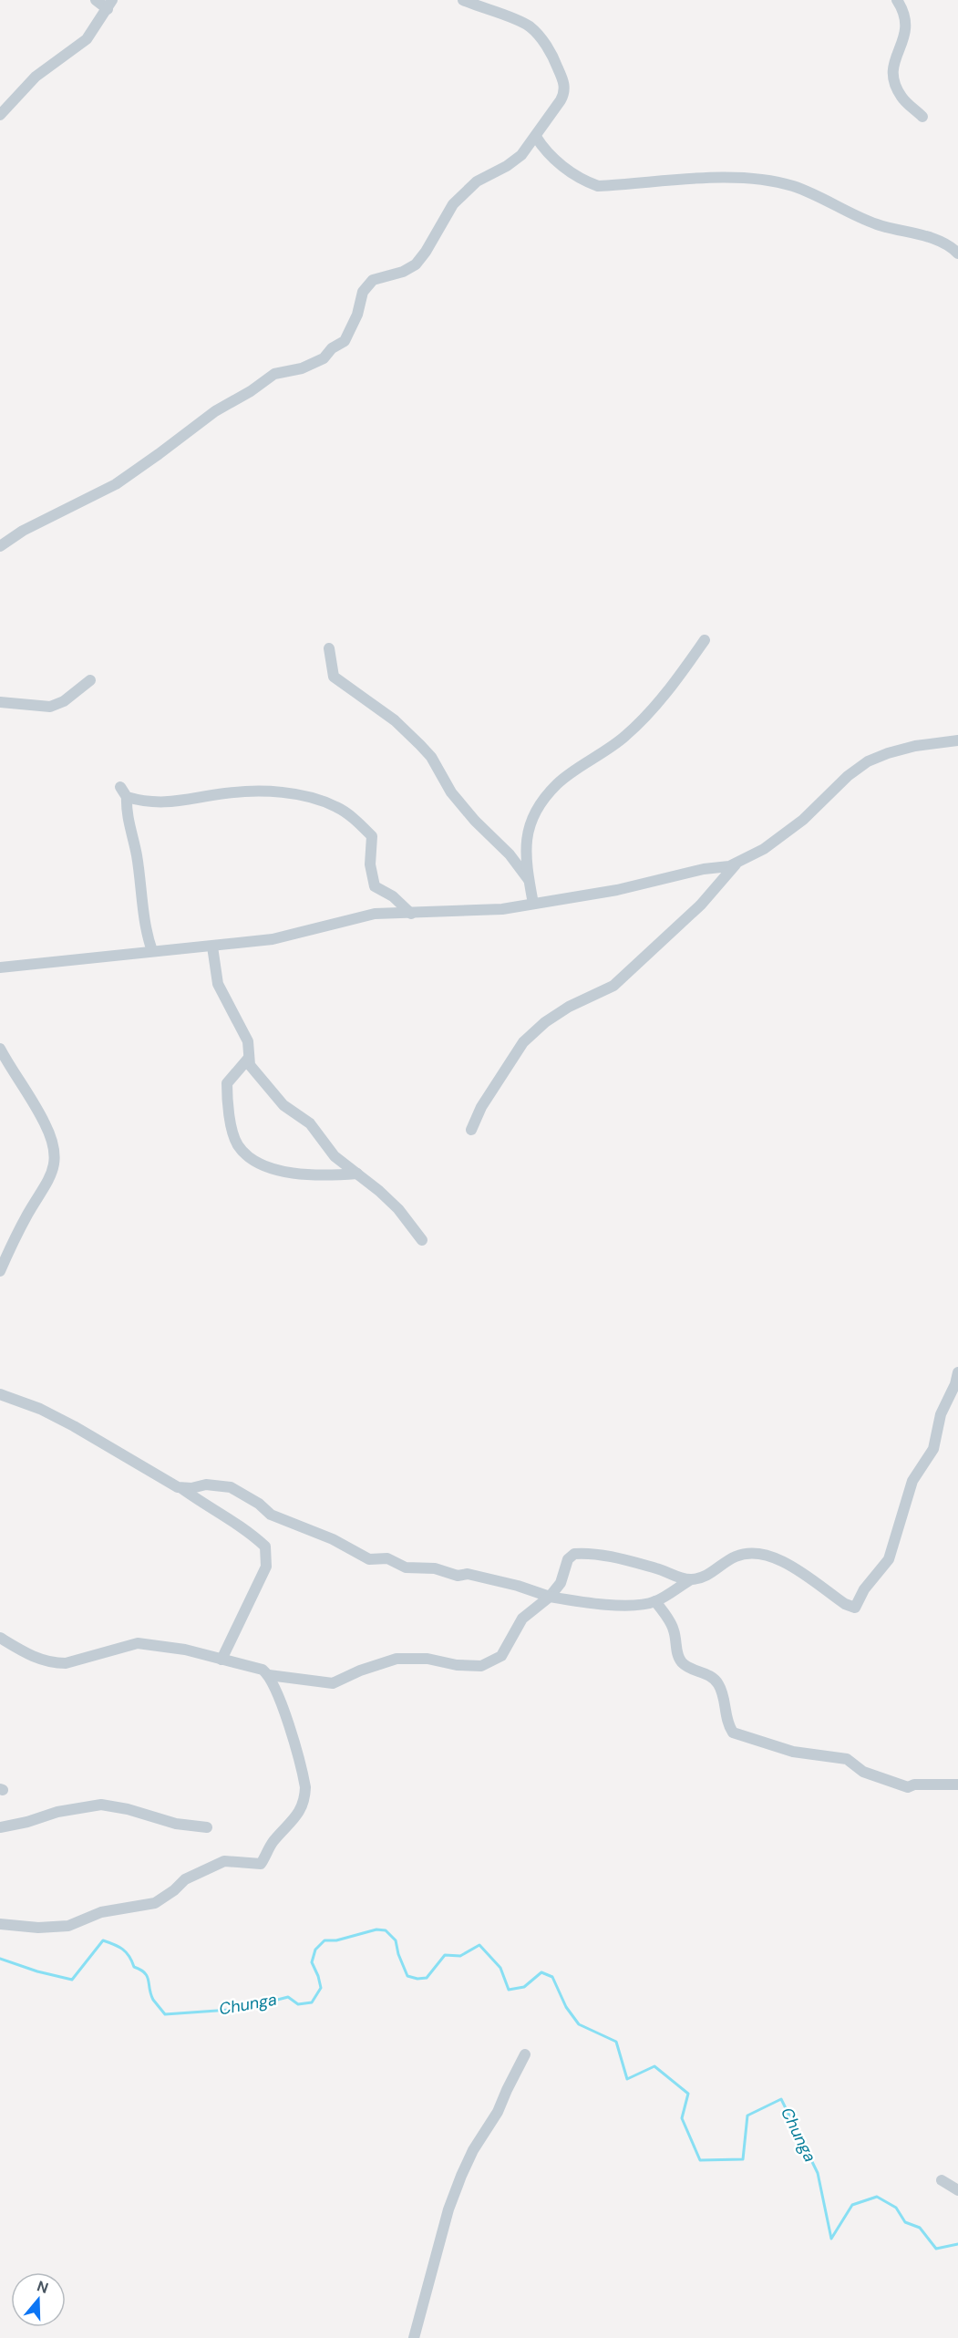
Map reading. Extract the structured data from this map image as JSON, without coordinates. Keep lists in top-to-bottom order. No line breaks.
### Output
{"water":["Chunga"],"north":"top"}
